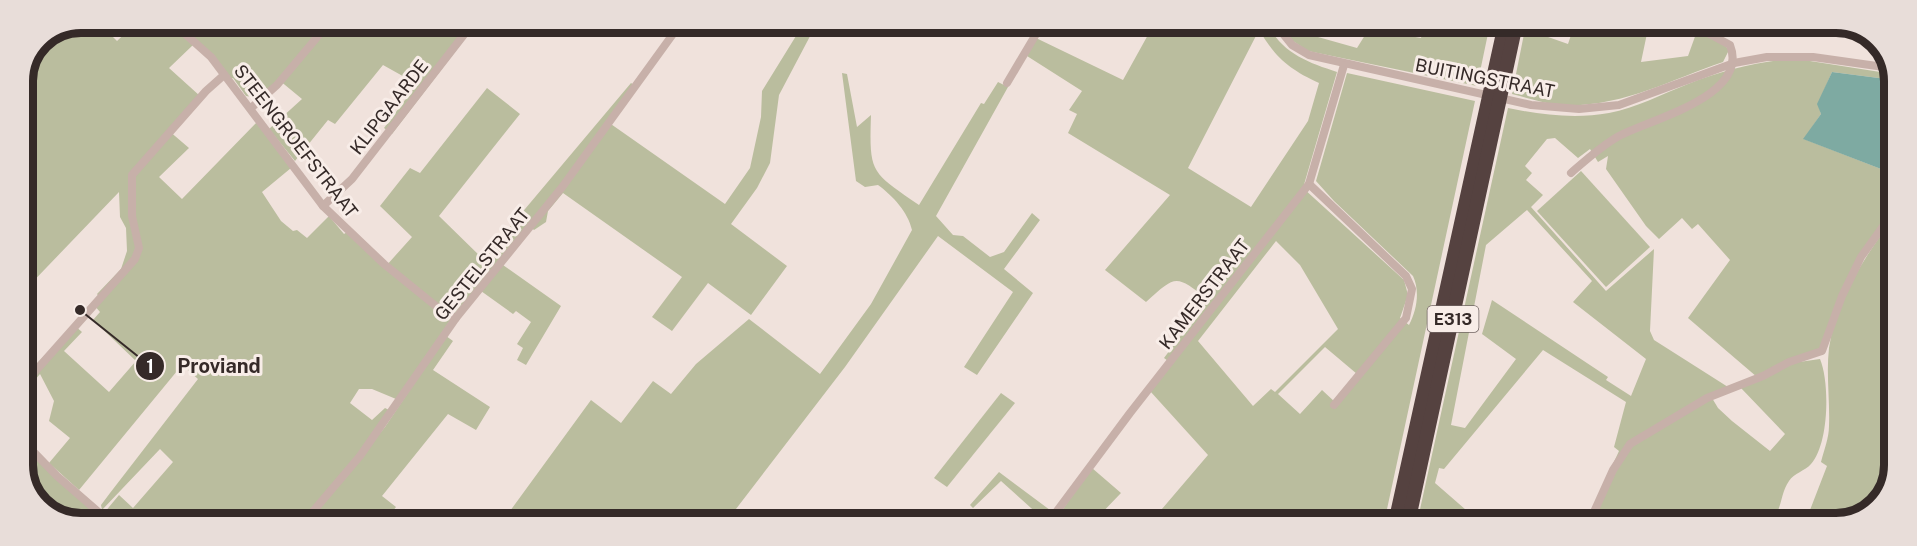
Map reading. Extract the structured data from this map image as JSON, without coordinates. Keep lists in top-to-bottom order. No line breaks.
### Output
{"streets":{"highway":["E313"],"street":["BUITINGSTRAAT","KLIPGAARDE","STEENGROEFSTRAAT","GESTELSTRAAT","KAMERSTRAAT"]},"crossings":[["BUITINGSTRAAT","KAMERSTRAAT"],["KLIPGAARDE","STEENGROEFSTRAAT"],["STEENGROEFSTRAAT","GESTELSTRAAT"]],"places":["Proviand"]}
